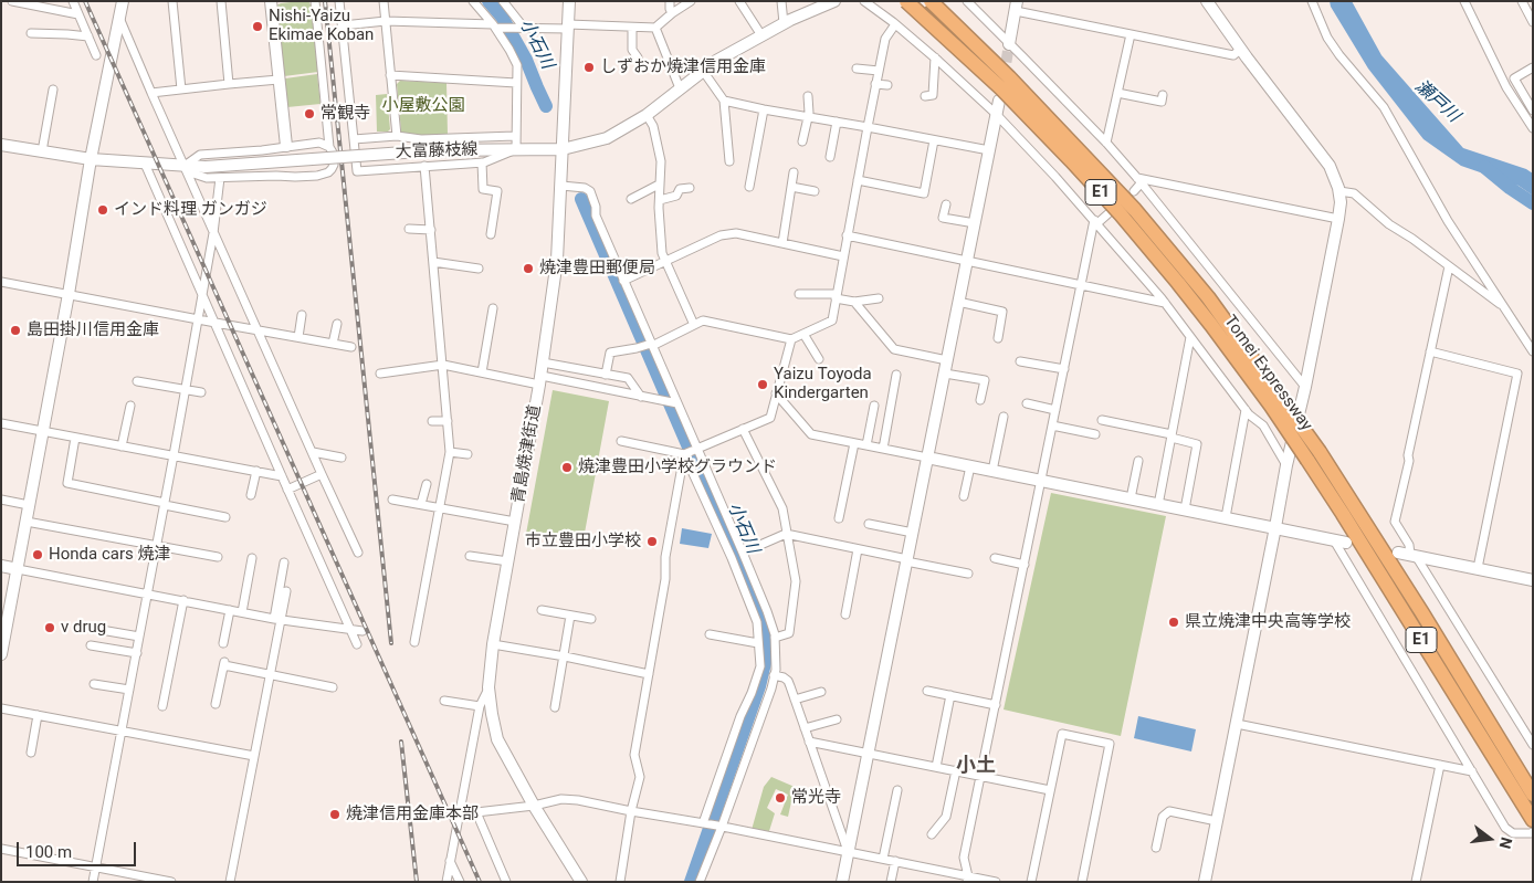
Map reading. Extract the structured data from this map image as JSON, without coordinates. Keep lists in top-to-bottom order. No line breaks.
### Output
{"streets":{"highway":["E1","Tomei Expressway"],"street":["大富藤枝線","青島焼津街道"]},"crossings":[["大富藤枝線","青島焼津街道"]],"districts":["小土"],"water":["小石川","瀬戸川"],"parks":["小屋敷公園"],"places":["Nishi-Yaizu Ekimae Koban","しずおか焼津信用金庫","常観寺","インド料理 ガンガジ","焼津豊田郵便局","島田掛川信用金庫","Yaizu Toyoda Kindergarten","焼津豊田小学校グラウンド","市立豊田小学校","Honda cars 焼津","県立焼津中央高等学校","v drug","常光寺","焼津信用金庫本部"],"scale_bar":"100 m","north":"right"}
